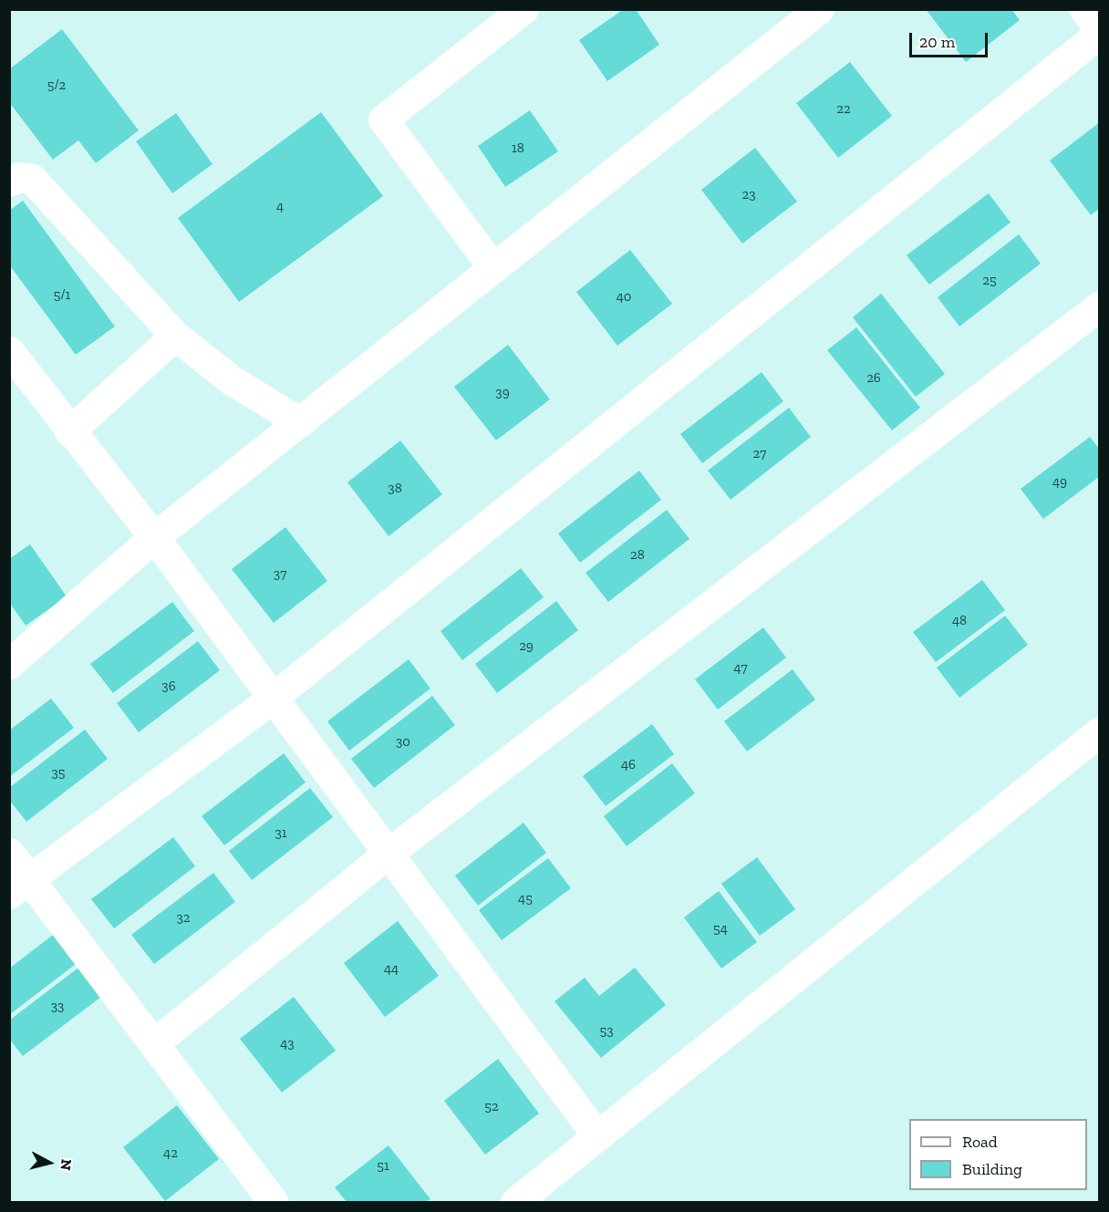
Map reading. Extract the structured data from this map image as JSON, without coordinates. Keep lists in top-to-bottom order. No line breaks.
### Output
{"house_numbers":["5/2","22","18","23","4","25","5/1","40","26","39","27","49","38","28","37","48","29","47","36","30","46","35","31","45","32","54","44","33","53","43","52","42","51"],"legend":["Road","Building"],"scale_bar":"20 m","north":"right"}
